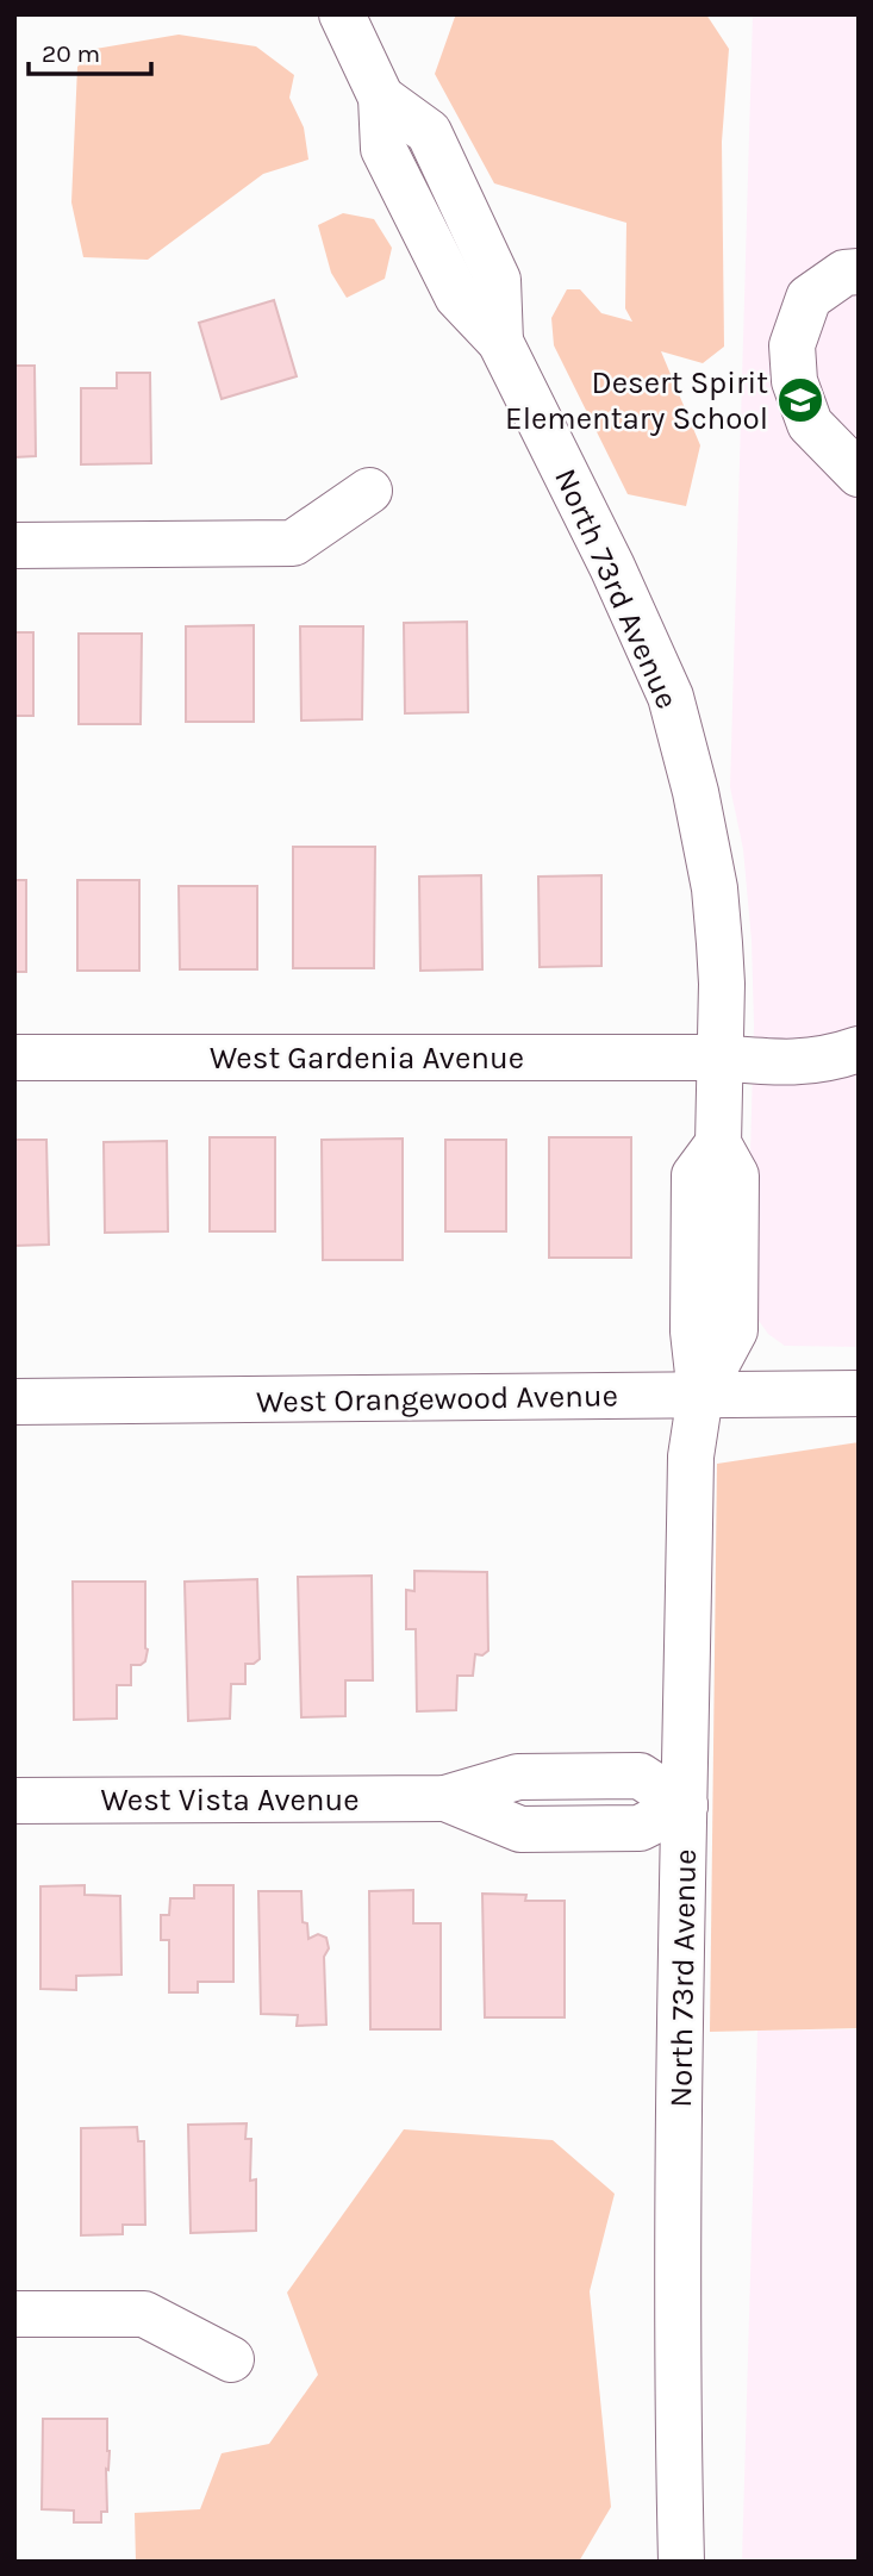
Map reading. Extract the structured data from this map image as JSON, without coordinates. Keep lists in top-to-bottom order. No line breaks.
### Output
{"streets":{"street":["North 73rd Avenue","West Gardenia Avenue","West Orangewood Avenue","West Vista Avenue"]},"crossings":[["North 73rd Avenue","West Gardenia Avenue"],["North 73rd Avenue","West Orangewood Avenue"],["North 73rd Avenue","West Vista Avenue"]],"places":{"school or university":["Desert Spirit Elementary School"]},"scale_bar":"20 m"}
